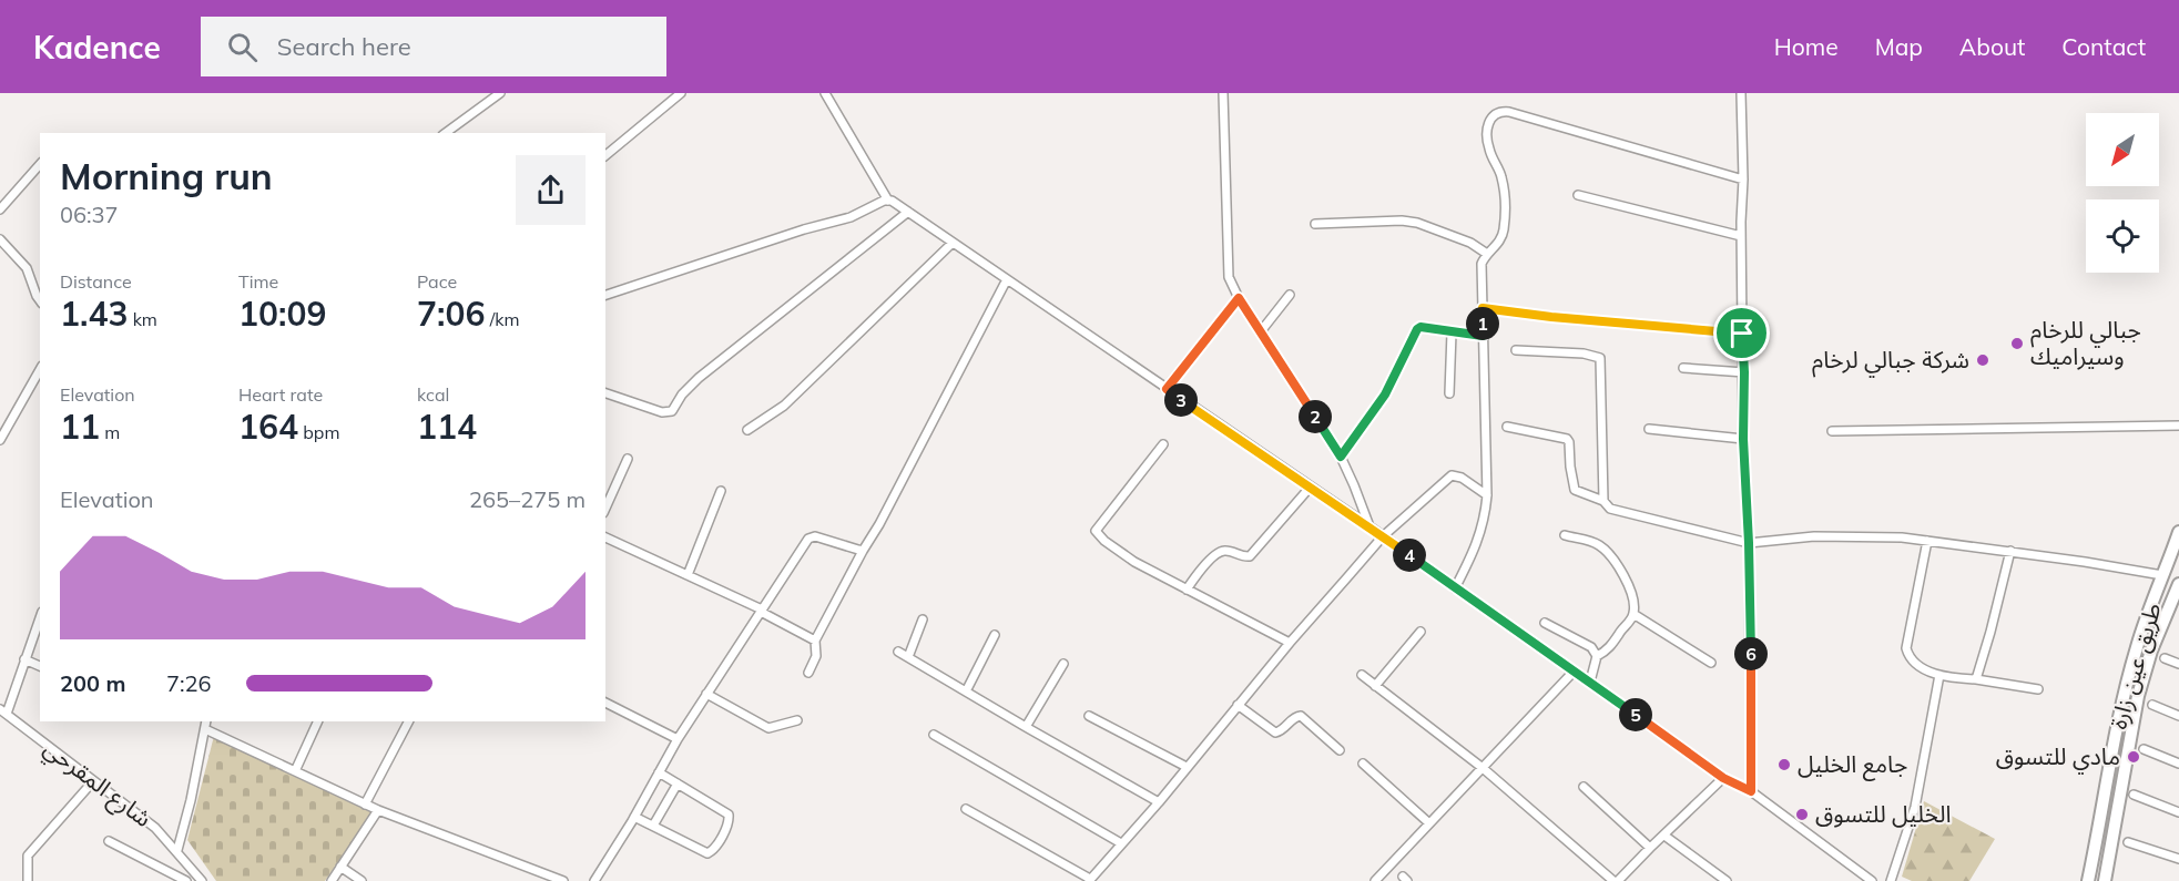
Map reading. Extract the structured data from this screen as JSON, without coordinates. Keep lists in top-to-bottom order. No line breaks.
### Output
{"streets":{"main road":["طريق عين زارة"],"street":["شارع المقرحي"]},"places":["جبالي للرخام وسيراميك","شركة جبالي لرخام","مادي للتسوق","جامع الخليل","الخليل للتسوق"],"north":"bottom left","page":{"header":"Kadence","search":"Search here","nav":["Home","Map","About","Contact"],"heading":["Morning run","06:37"],"stats":[["Distance","1.43 km"],["Time","10:09"],["Pace","7:06 /km"],["Elevation","11 m"],["Heart rate","164 bpm"],["kcal","114"]],"pins":["1","3","2","4","6","5"],"chart":["Elevation","265–275 m"],"list":[{"name":"200 m","note":"7:26"}]}}
